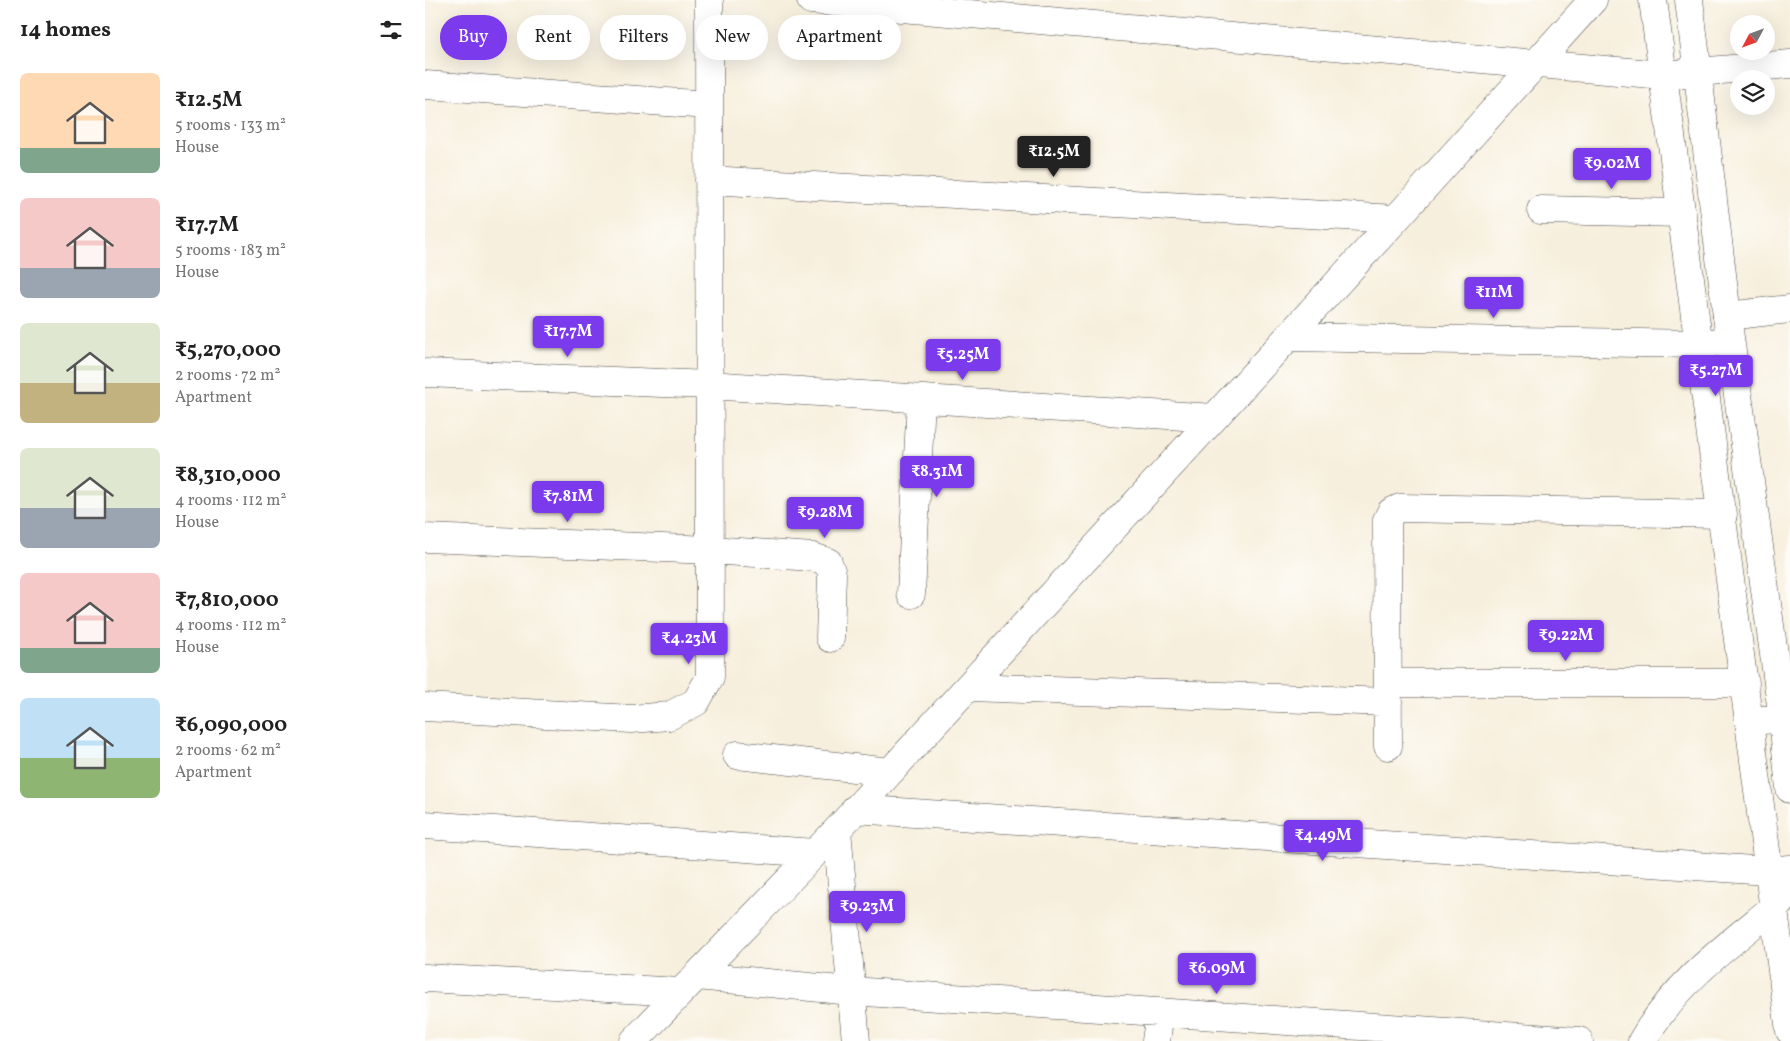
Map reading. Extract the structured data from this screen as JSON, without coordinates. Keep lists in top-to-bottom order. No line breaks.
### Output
{"north":"bottom left","page":{"heading":"14 homes","chip":["Buy","Rent","Filters","New","Apartment"],"list":[{"name":"₹12.5M","note":"5 rooms · 133 m² · House"},{"name":"₹17.7M","note":"5 rooms · 183 m² · House"},{"name":"₹5,270,000","note":"2 rooms · 72 m² · Apartment"},{"name":"₹8,310,000","note":"4 rooms · 112 m² · House"},{"name":"₹7,810,000","note":"4 rooms · 112 m² · House"},{"name":"₹6,090,000","note":"2 rooms · 62 m² · Apartment"}],"price":["₹12.5M","₹9.02M","₹11M","₹17.7M","₹5.25M","₹5.27M","₹8.31M","₹7.81M","₹9.28M","₹9.22M","₹4.23M","₹4.49M","₹9.23M","₹6.09M"]}}
